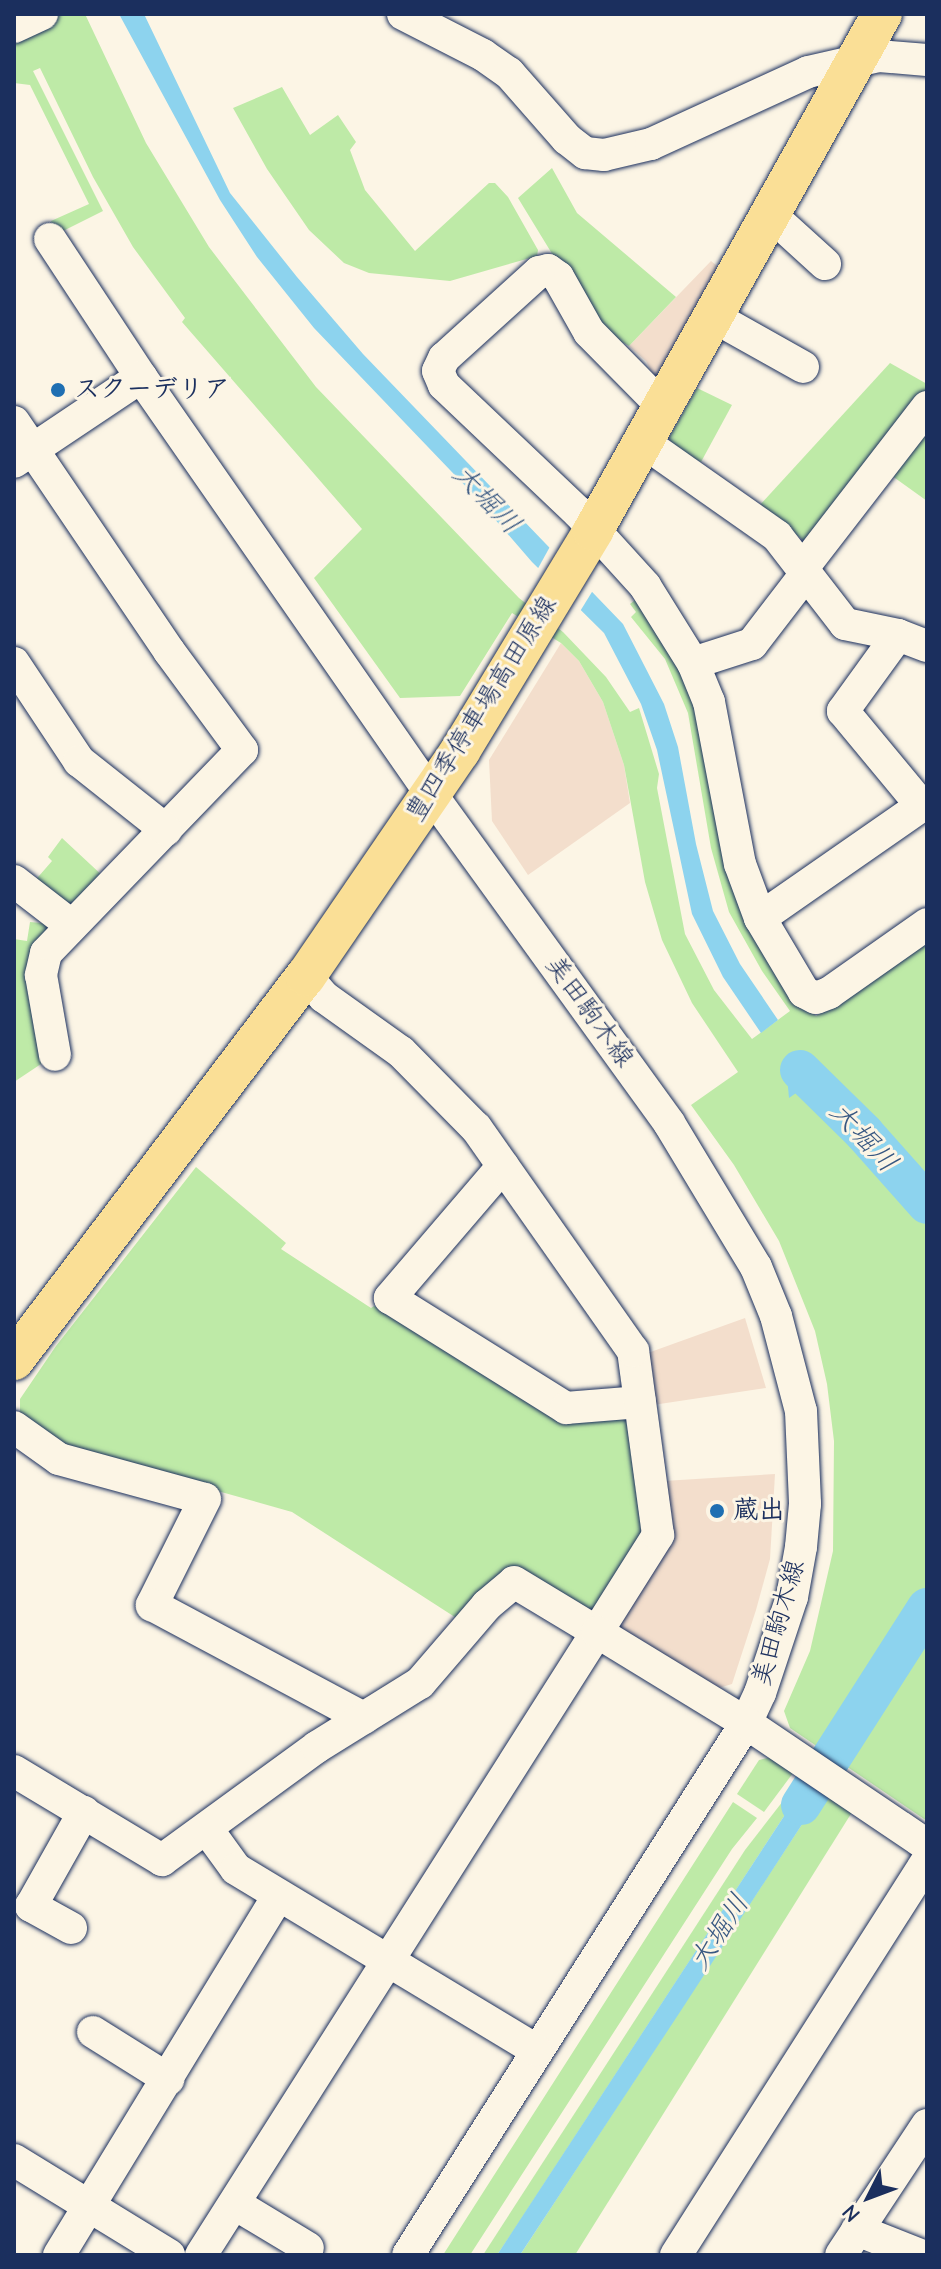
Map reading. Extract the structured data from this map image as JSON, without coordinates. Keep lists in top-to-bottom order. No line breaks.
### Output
{"streets":{"main road":["豊四季停車場高田原線"],"street":["美田駒木線"]},"crossings":[["豊四季停車場高田原線","美田駒木線"]],"water":["大堀川"],"places":["スクーデリア","蔵出"],"north":"bottom left"}
